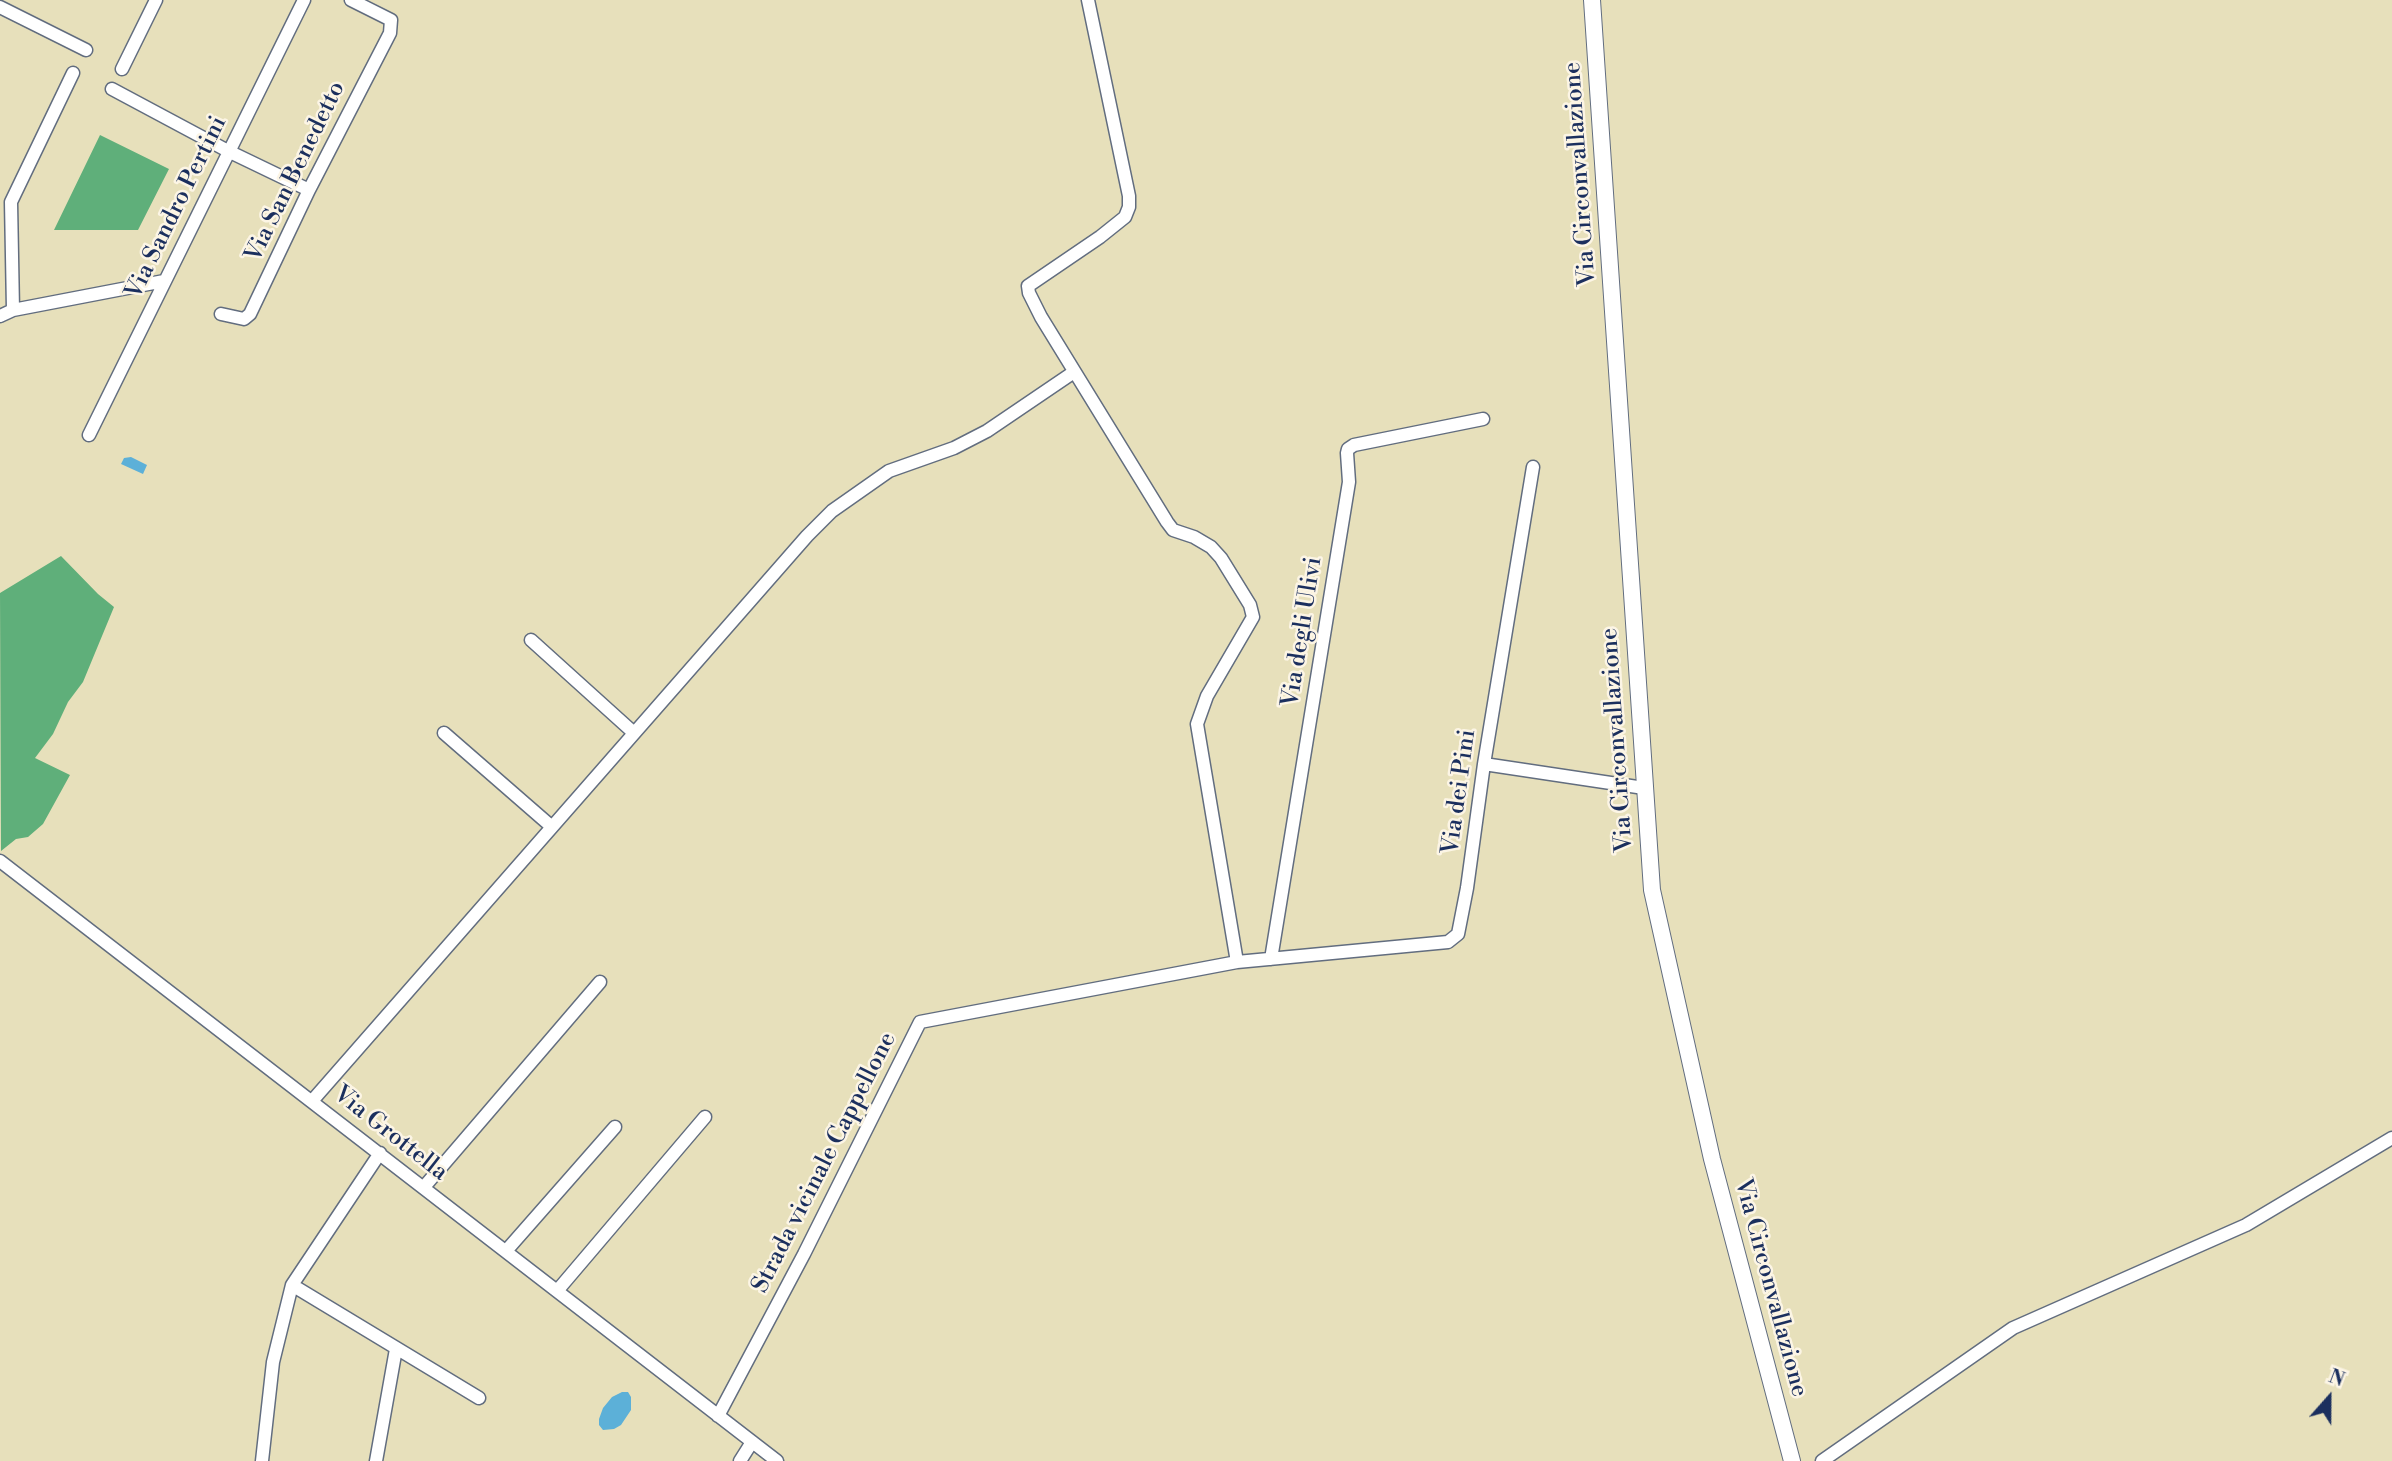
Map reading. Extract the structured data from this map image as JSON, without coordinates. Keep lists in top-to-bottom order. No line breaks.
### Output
{"streets":{"main road":["Via Circonvallazione"],"street":["Via San Benedetto","Via Sandro Pertini","Via degli Ulivi","Via dei Pini","Via Grottella","Strada vicinale Cappellone"]},"crossings":[["Via degli Ulivi","Via dei Pini"],["Via degli Ulivi","Strada vicinale Cappellone"],["Via dei Pini","Strada vicinale Cappellone"],["Via Grottella","Strada vicinale Cappellone"]],"north":"top"}
